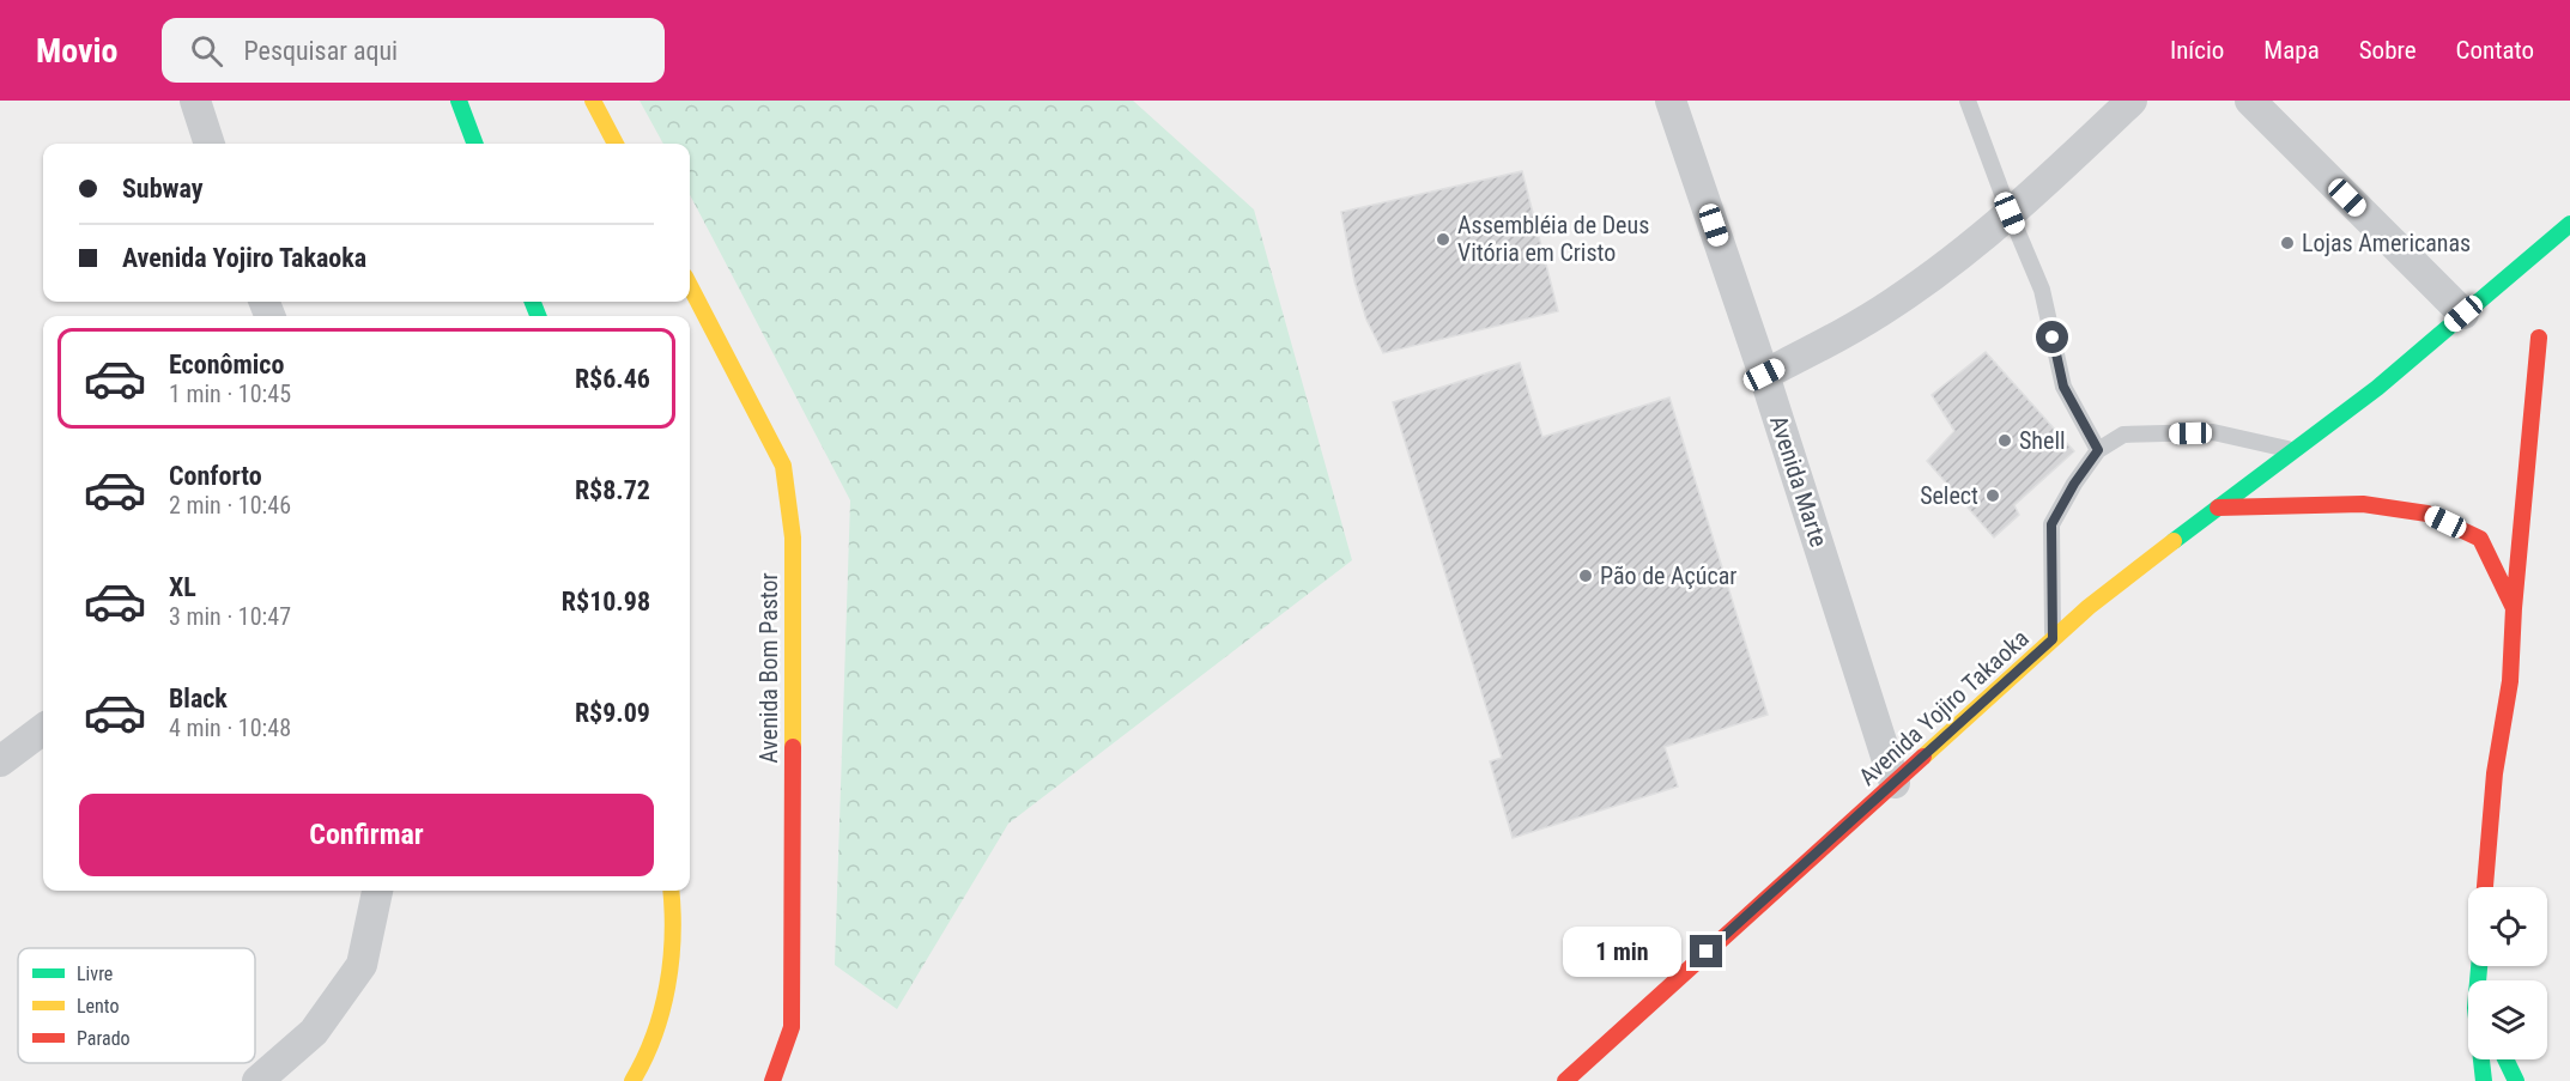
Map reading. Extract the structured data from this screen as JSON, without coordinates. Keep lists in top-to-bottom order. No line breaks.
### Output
{"streets":{"main road":["Avenida Bom Pastor","Avenida Yojiro Takaoka"],"street":["Avenida Marte"]},"crossings":[["Avenida Marte","Avenida Yojiro Takaoka"]],"places":["Assembléia de Deus Vitória em Cristo","Lojas Americanas","Shell","Select","Pão de Açúcar"],"legend":["Livre","Lento","Parado"],"page":{"header":"Movio","search":"Pesquisar aqui","nav":["Início","Mapa","Sobre","Contato"],"banner":["Subway","Avenida Yojiro Takaoka"],"list":[{"name":"Econômico","note":"1 min · 10:45","value":"R$6.46"},{"name":"Conforto","note":"2 min · 10:46","value":"R$8.72"},{"name":"XL","note":"3 min · 10:47","value":"R$10.98"},{"name":"Black","note":"4 min · 10:48","value":"R$9.09"}],"buttons":"Confirmar","bubble":"1 min"}}
